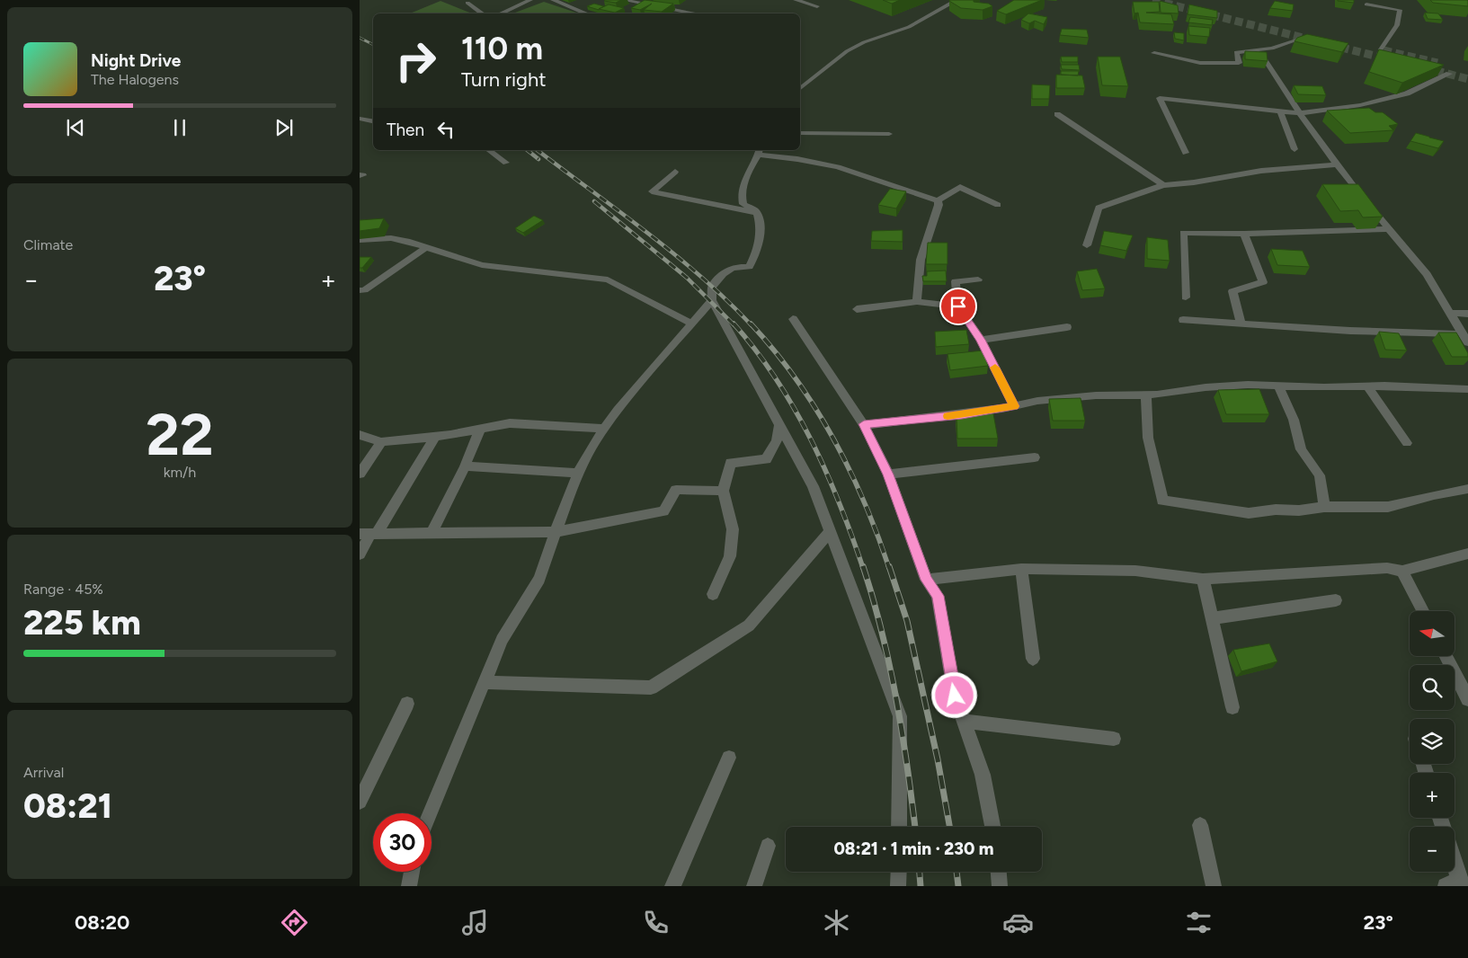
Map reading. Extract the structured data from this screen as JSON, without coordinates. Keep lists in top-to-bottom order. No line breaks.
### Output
{"north":"left","page":{"turn":["110 m","Turn right"],"song":["Night Drive","The Halogens"],"then":"Then","tile":["Climate",["22","km/h"],["Range · 45%","225 km"],["Arrival","08:21"]],"heat":["−","23°","+"],"map_buttons":["+","−"],"limit":"30","trip":"08:21 · 1 min · 230 m","tabs":["08:20","23°"]}}
